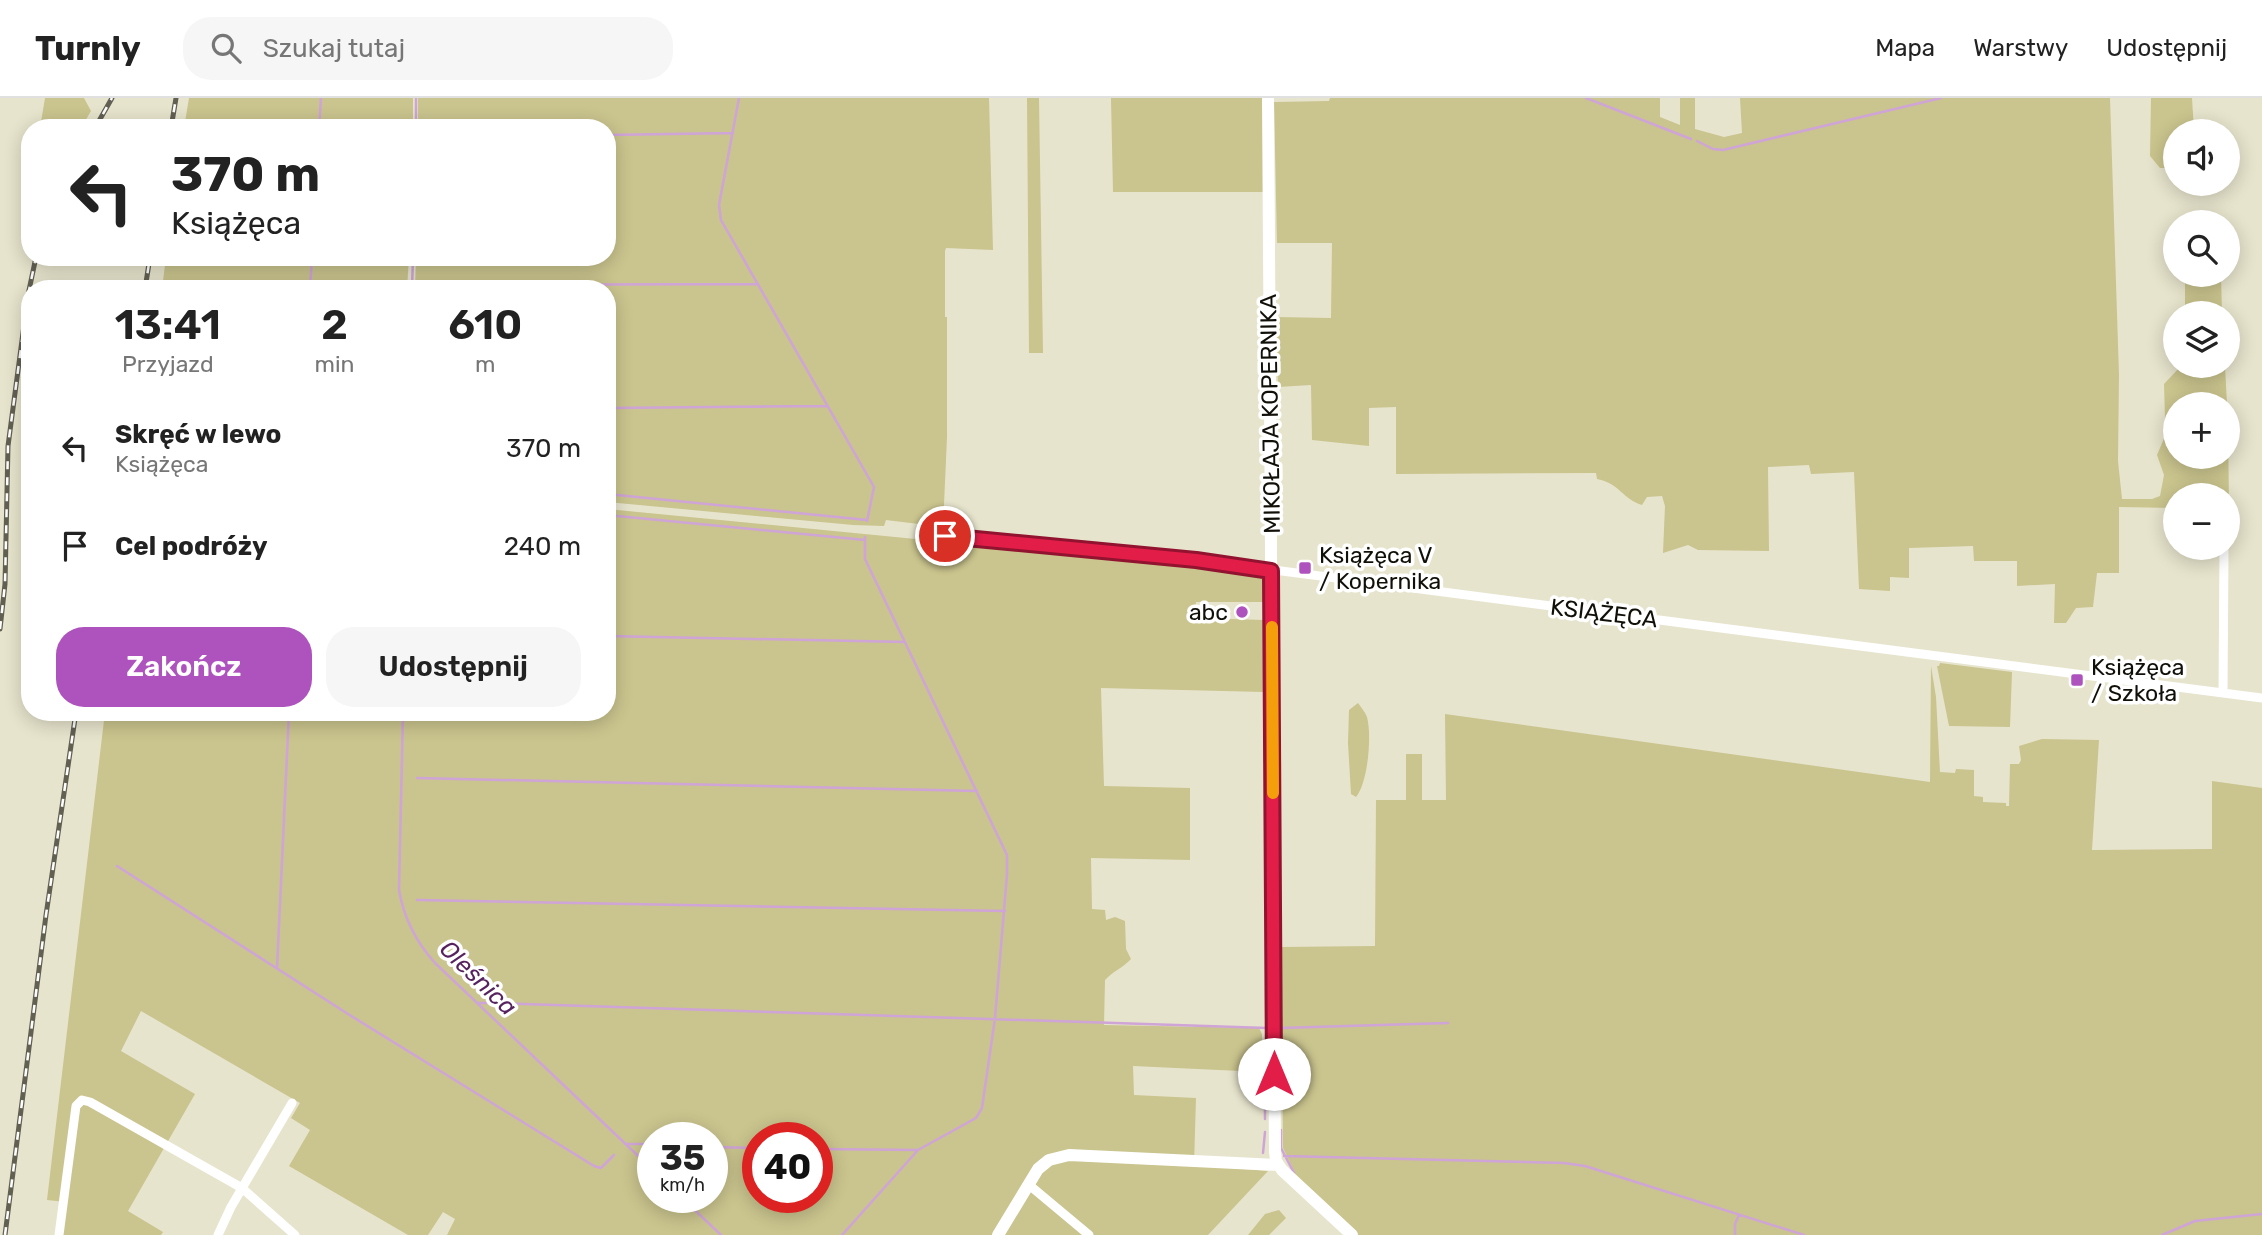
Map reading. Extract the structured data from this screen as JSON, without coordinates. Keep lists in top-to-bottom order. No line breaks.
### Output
{"streets":{"street":["MIKOŁAJA KOPERNIKA","KSIĄŻĘCA"]},"crossings":[["MIKOŁAJA KOPERNIKA","KSIĄŻĘCA"]],"water":["Oleśnica"],"places":{"transit":["Książęca V / Kopernika","Książęca / Szkoła"],"other":["abc"]},"page":{"header":"Turnly","search":"Szukaj tutaj","nav":["Mapa","Warstwy","Udostępnij"],"map_buttons":["+","−"],"turn":["370 m","Książęca"],"eta":["13:41","Przyjazd","2","min","610","m"],"list":[{"name":"Skręć w lewo","note":"Książęca","value":"370 m"},{"name":"Cel podróży","value":"240 m"}],"buttons":["Zakończ","Udostępnij"],"speed":"35 km/h","limit":"40"}}
